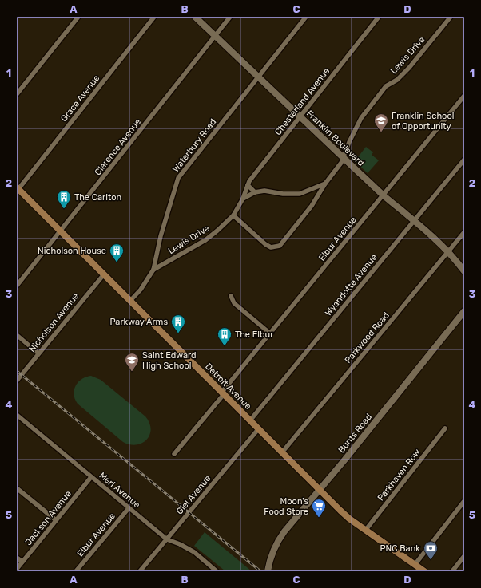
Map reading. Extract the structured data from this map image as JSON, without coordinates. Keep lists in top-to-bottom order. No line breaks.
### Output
{"streets":{"main road":["Detroit Avenue"],"street":["Lewis Drive","Grace Avenue","Chesterland Avenue","Franklin Boulevard","Waterbury Road","Clarence Avenue","Elbur Avenue","Wyandotte Avenue","Nicholson Avenue","Parkwood Road","Bunts Road","Parkhaven Row","Merl Avenue","Giel Avenue","Jackson Avenue"]},"crossings":[["Lewis Drive","Chesterland Avenue"],["Lewis Drive","Franklin Boulevard"],["Lewis Drive","Waterbury Road"],["Grace Avenue","Detroit Avenue"],["Chesterland Avenue","Franklin Boulevard"],["Franklin Boulevard","Waterbury Road"],["Franklin Boulevard","Clarence Avenue"],["Franklin Boulevard","Elbur Avenue"],["Franklin Boulevard","Wyandotte Avenue"],["Franklin Boulevard","Parkwood Road"],["Waterbury Road","Detroit Avenue"],["Clarence Avenue","Detroit Avenue"],["Elbur Avenue","Detroit Avenue"],["Elbur Avenue","Merl Avenue"],["Wyandotte Avenue","Detroit Avenue"],["Nicholson Avenue","Detroit Avenue"],["Parkwood Road","Detroit Avenue"],["Detroit Avenue","Bunts Road"],["Detroit Avenue","Parkhaven Row"],["Detroit Avenue","Giel Avenue"],["Merl Avenue","Giel Avenue"],["Merl Avenue","Jackson Avenue"]],"places":{"school or university":["Franklin School of Opportunity","Saint Edward High School"],"building":["The Carlton","Nicholson House","Parkway Arms","The Elbur"],"supermarket":["Moon's Food Store"],"bank":["PNC Bank"]},"grid":{"columns":["A","B","C","D"],"rows":["1","2","3","4","5"]}}
